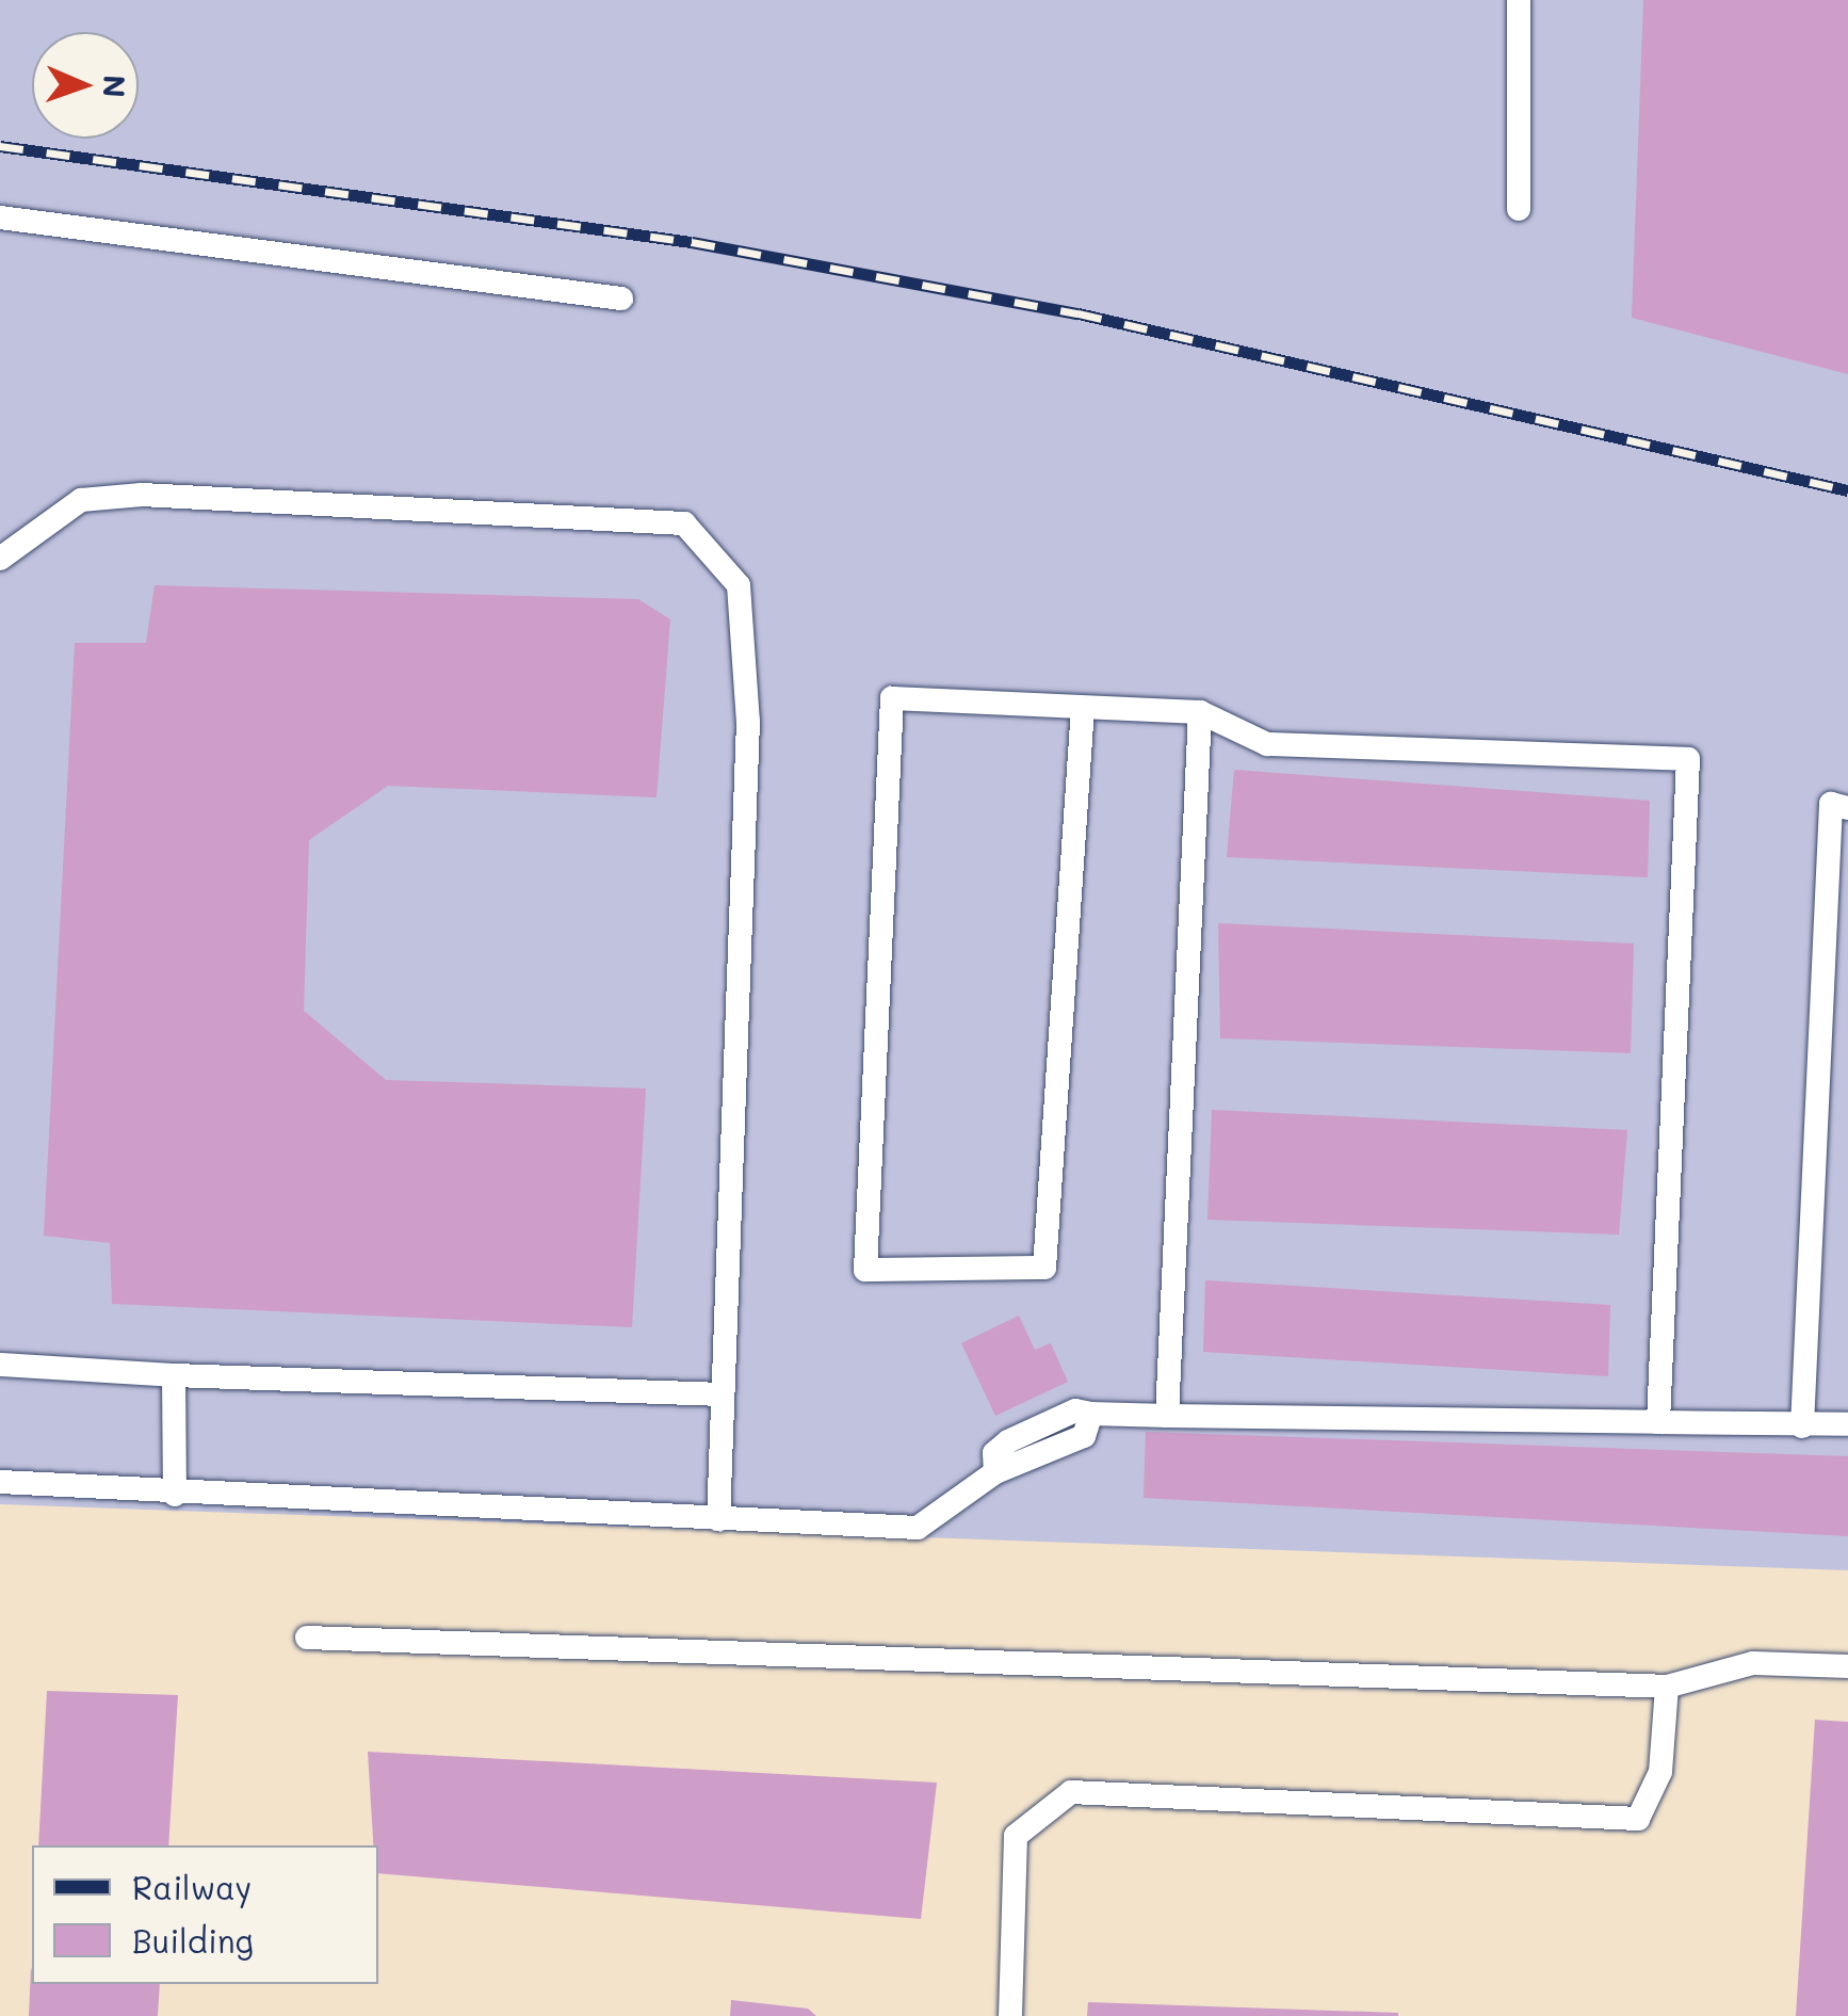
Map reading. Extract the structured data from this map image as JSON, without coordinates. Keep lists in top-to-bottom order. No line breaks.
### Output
{"legend":["Railway","Building"],"north":"right"}
